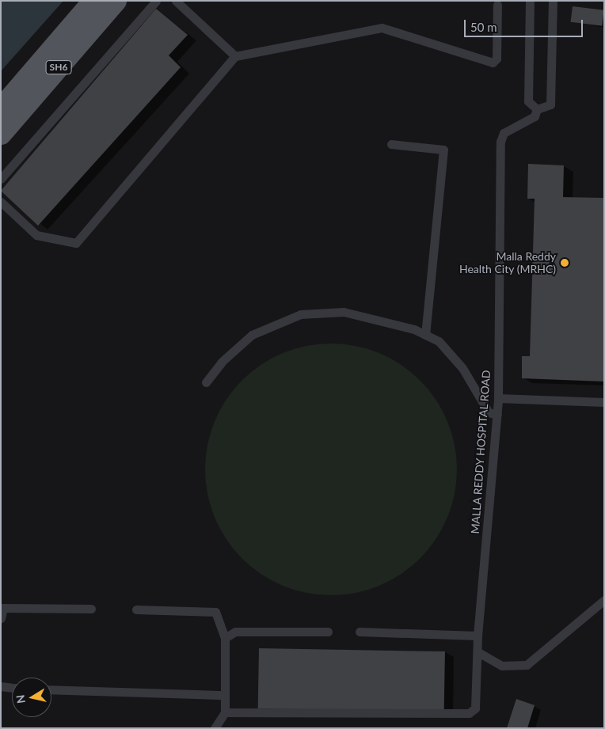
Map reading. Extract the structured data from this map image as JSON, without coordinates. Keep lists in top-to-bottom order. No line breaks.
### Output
{"streets":{"main road":["SH6"],"lane":["MALLA REDDY HOSPITAL ROAD"]},"places":["Malla Reddy Health City (MRHC)"],"scale_bar":"50 m","north":"left"}
